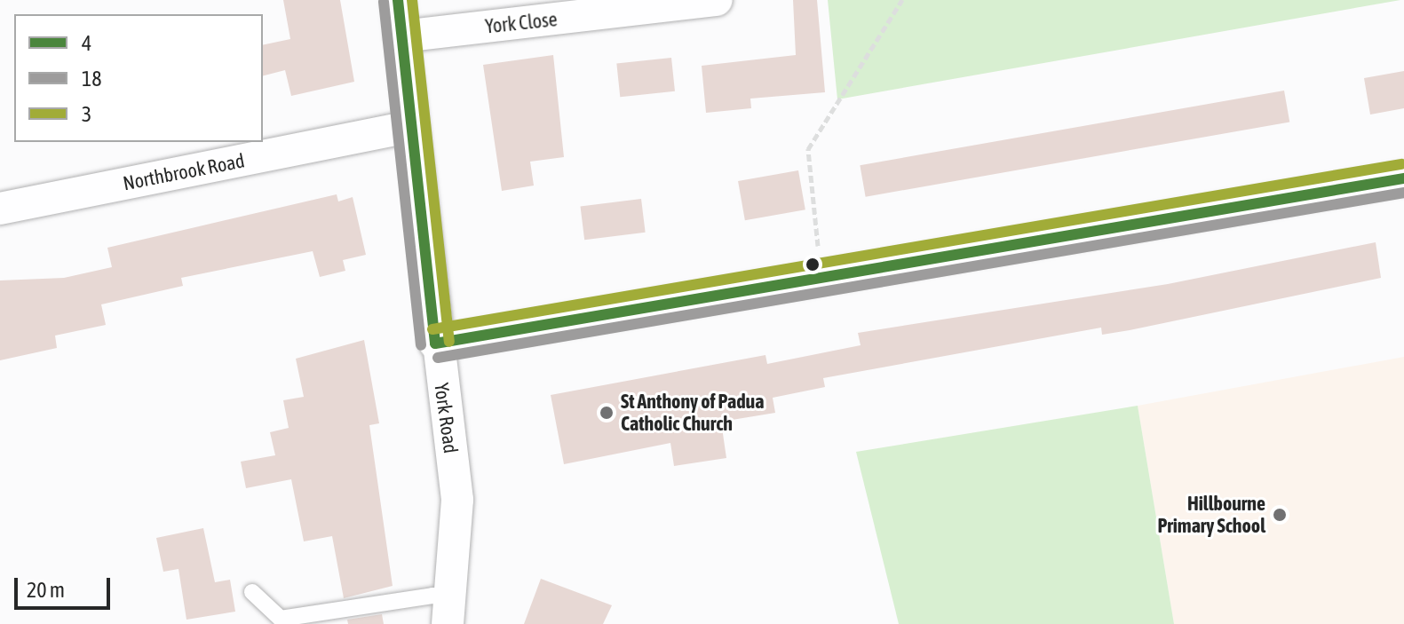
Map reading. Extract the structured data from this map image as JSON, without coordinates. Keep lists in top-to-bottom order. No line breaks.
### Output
{"streets":{"street":["York Close","Northbrook Road","York Road"]},"crossings":[["York Close","York Road"],["Northbrook Road","York Road"]],"places":["St Anthony of Padua Catholic Church","Hillbourne Primary School"],"lines":["transit line 4","transit line 3","transit line 18"],"legend":["4","18","3"],"scale_bar":"20 m"}
